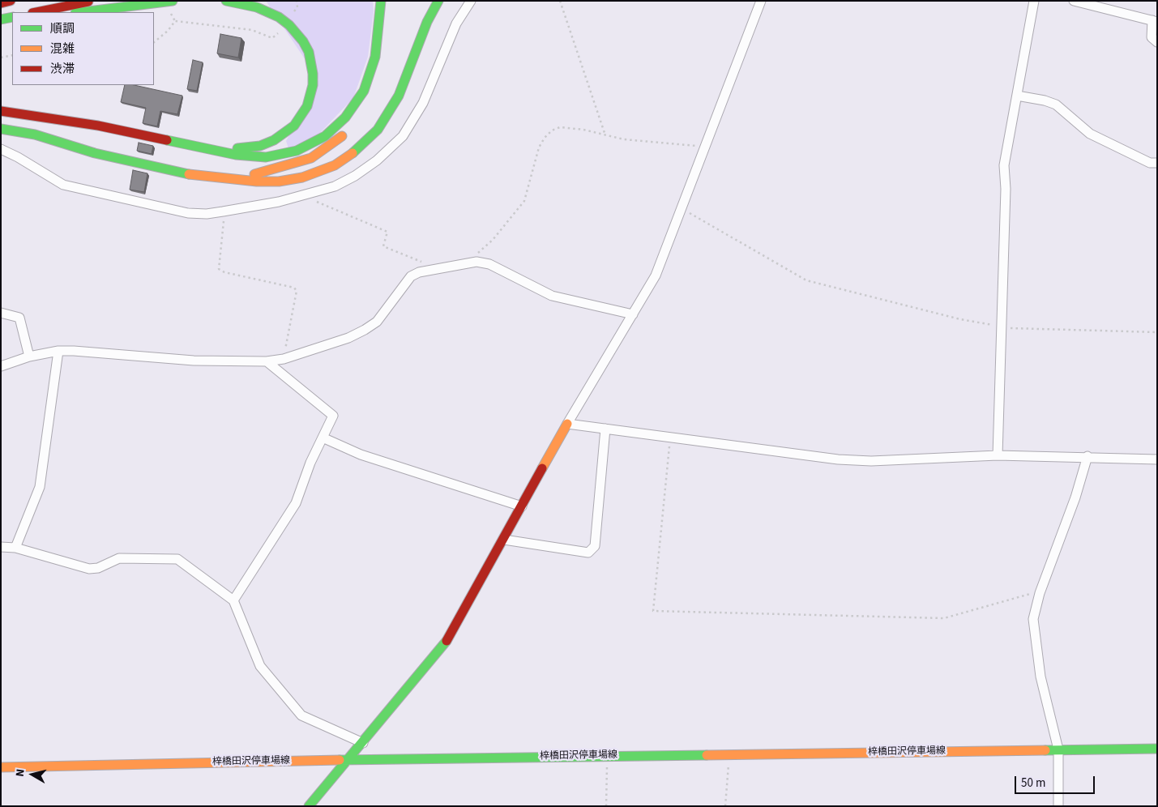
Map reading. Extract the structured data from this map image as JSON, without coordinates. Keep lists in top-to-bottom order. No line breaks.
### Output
{"streets":{"main road":["梓橋田沢停車場線"]},"legend":["順調","混雑","渋滞"],"scale_bar":"50 m","north":"left"}
